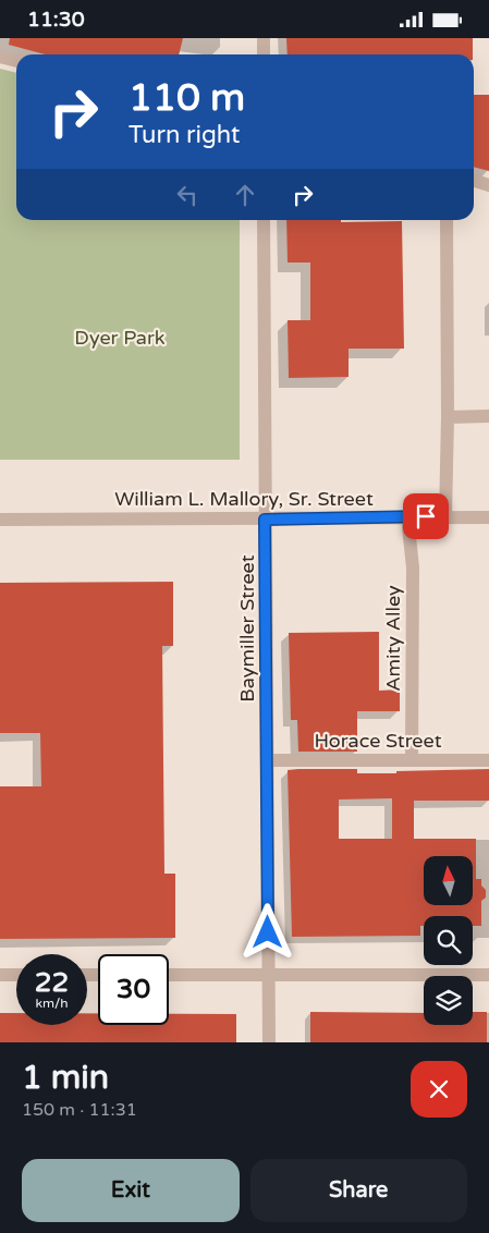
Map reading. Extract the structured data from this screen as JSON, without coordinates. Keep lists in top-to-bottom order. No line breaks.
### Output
{"streets":{"street":["William L. Mallory, Sr. Street","Baymiller Street","Amity Alley","Horace Street"]},"crossings":[["William L. Mallory, Sr. Street","Baymiller Street"],["William L. Mallory, Sr. Street","Amity Alley"],["Baymiller Street","Horace Street"],["Amity Alley","Horace Street"]],"parks":["Dyer Park"],"north":"top","page":{"status":"11:30","turn":["110 m","Turn right"],"speed":"22 km/h","limit":"30","heading":["1 min","150 m · 11:31"],"buttons":["Exit","Share"]}}
